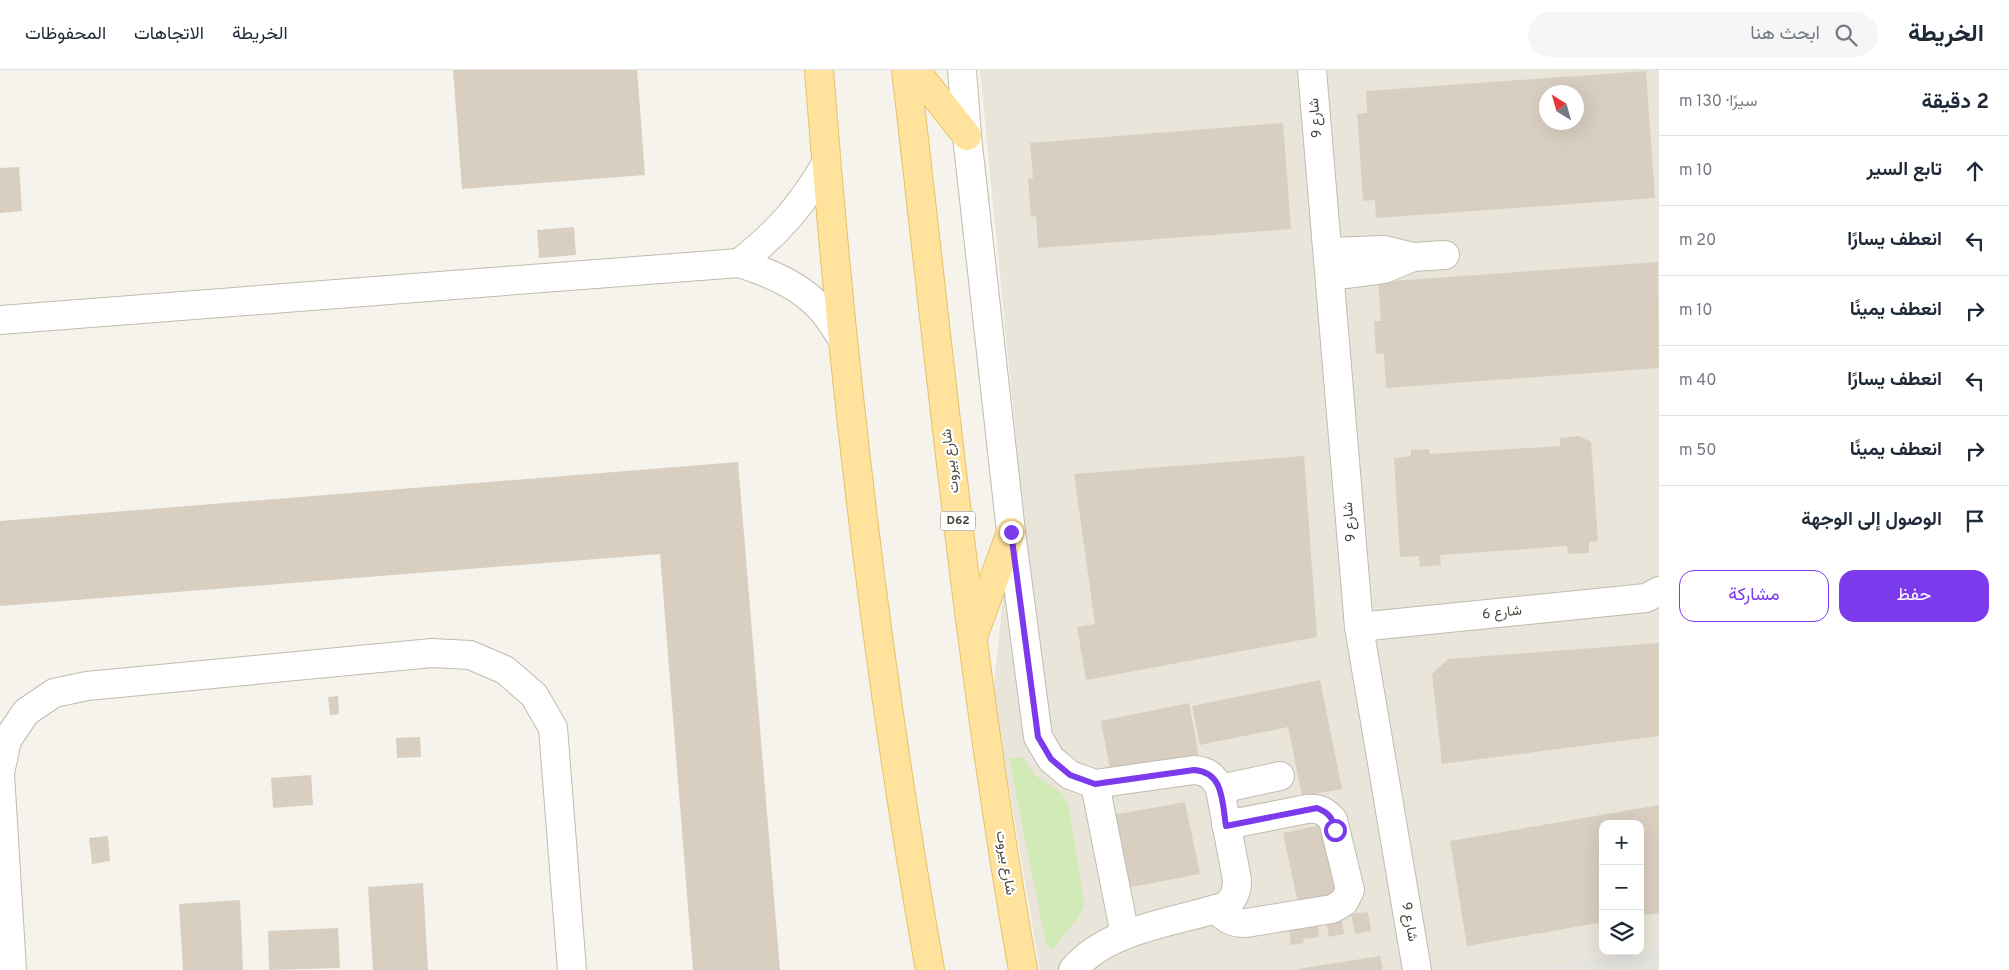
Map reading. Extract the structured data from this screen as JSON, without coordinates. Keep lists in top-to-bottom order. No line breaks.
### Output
{"streets":{"main road":["شارع بيروت","D62"],"street":["شارع 9","شارع 6"]},"crossings":[["شارع 9","شارع 6"]],"north":"top left","page":{"header":"الخريطة","search":"ابحث هنا","nav":["الخريطة","الاتجاهات","المحفوظات"],"heading":["2 دقيقة","سيرًا · 130 m"],"list":[["تابع السير","10 m"],["انعطف يسارًا","20 m"],["انعطف يمينًا","10 m"],["انعطف يسارًا","40 m"],["انعطف يمينًا","50 m"],"الوصول إلى الوجهة"],"buttons":["حفظ","مشاركة"],"map_buttons":["+","−"]}}
